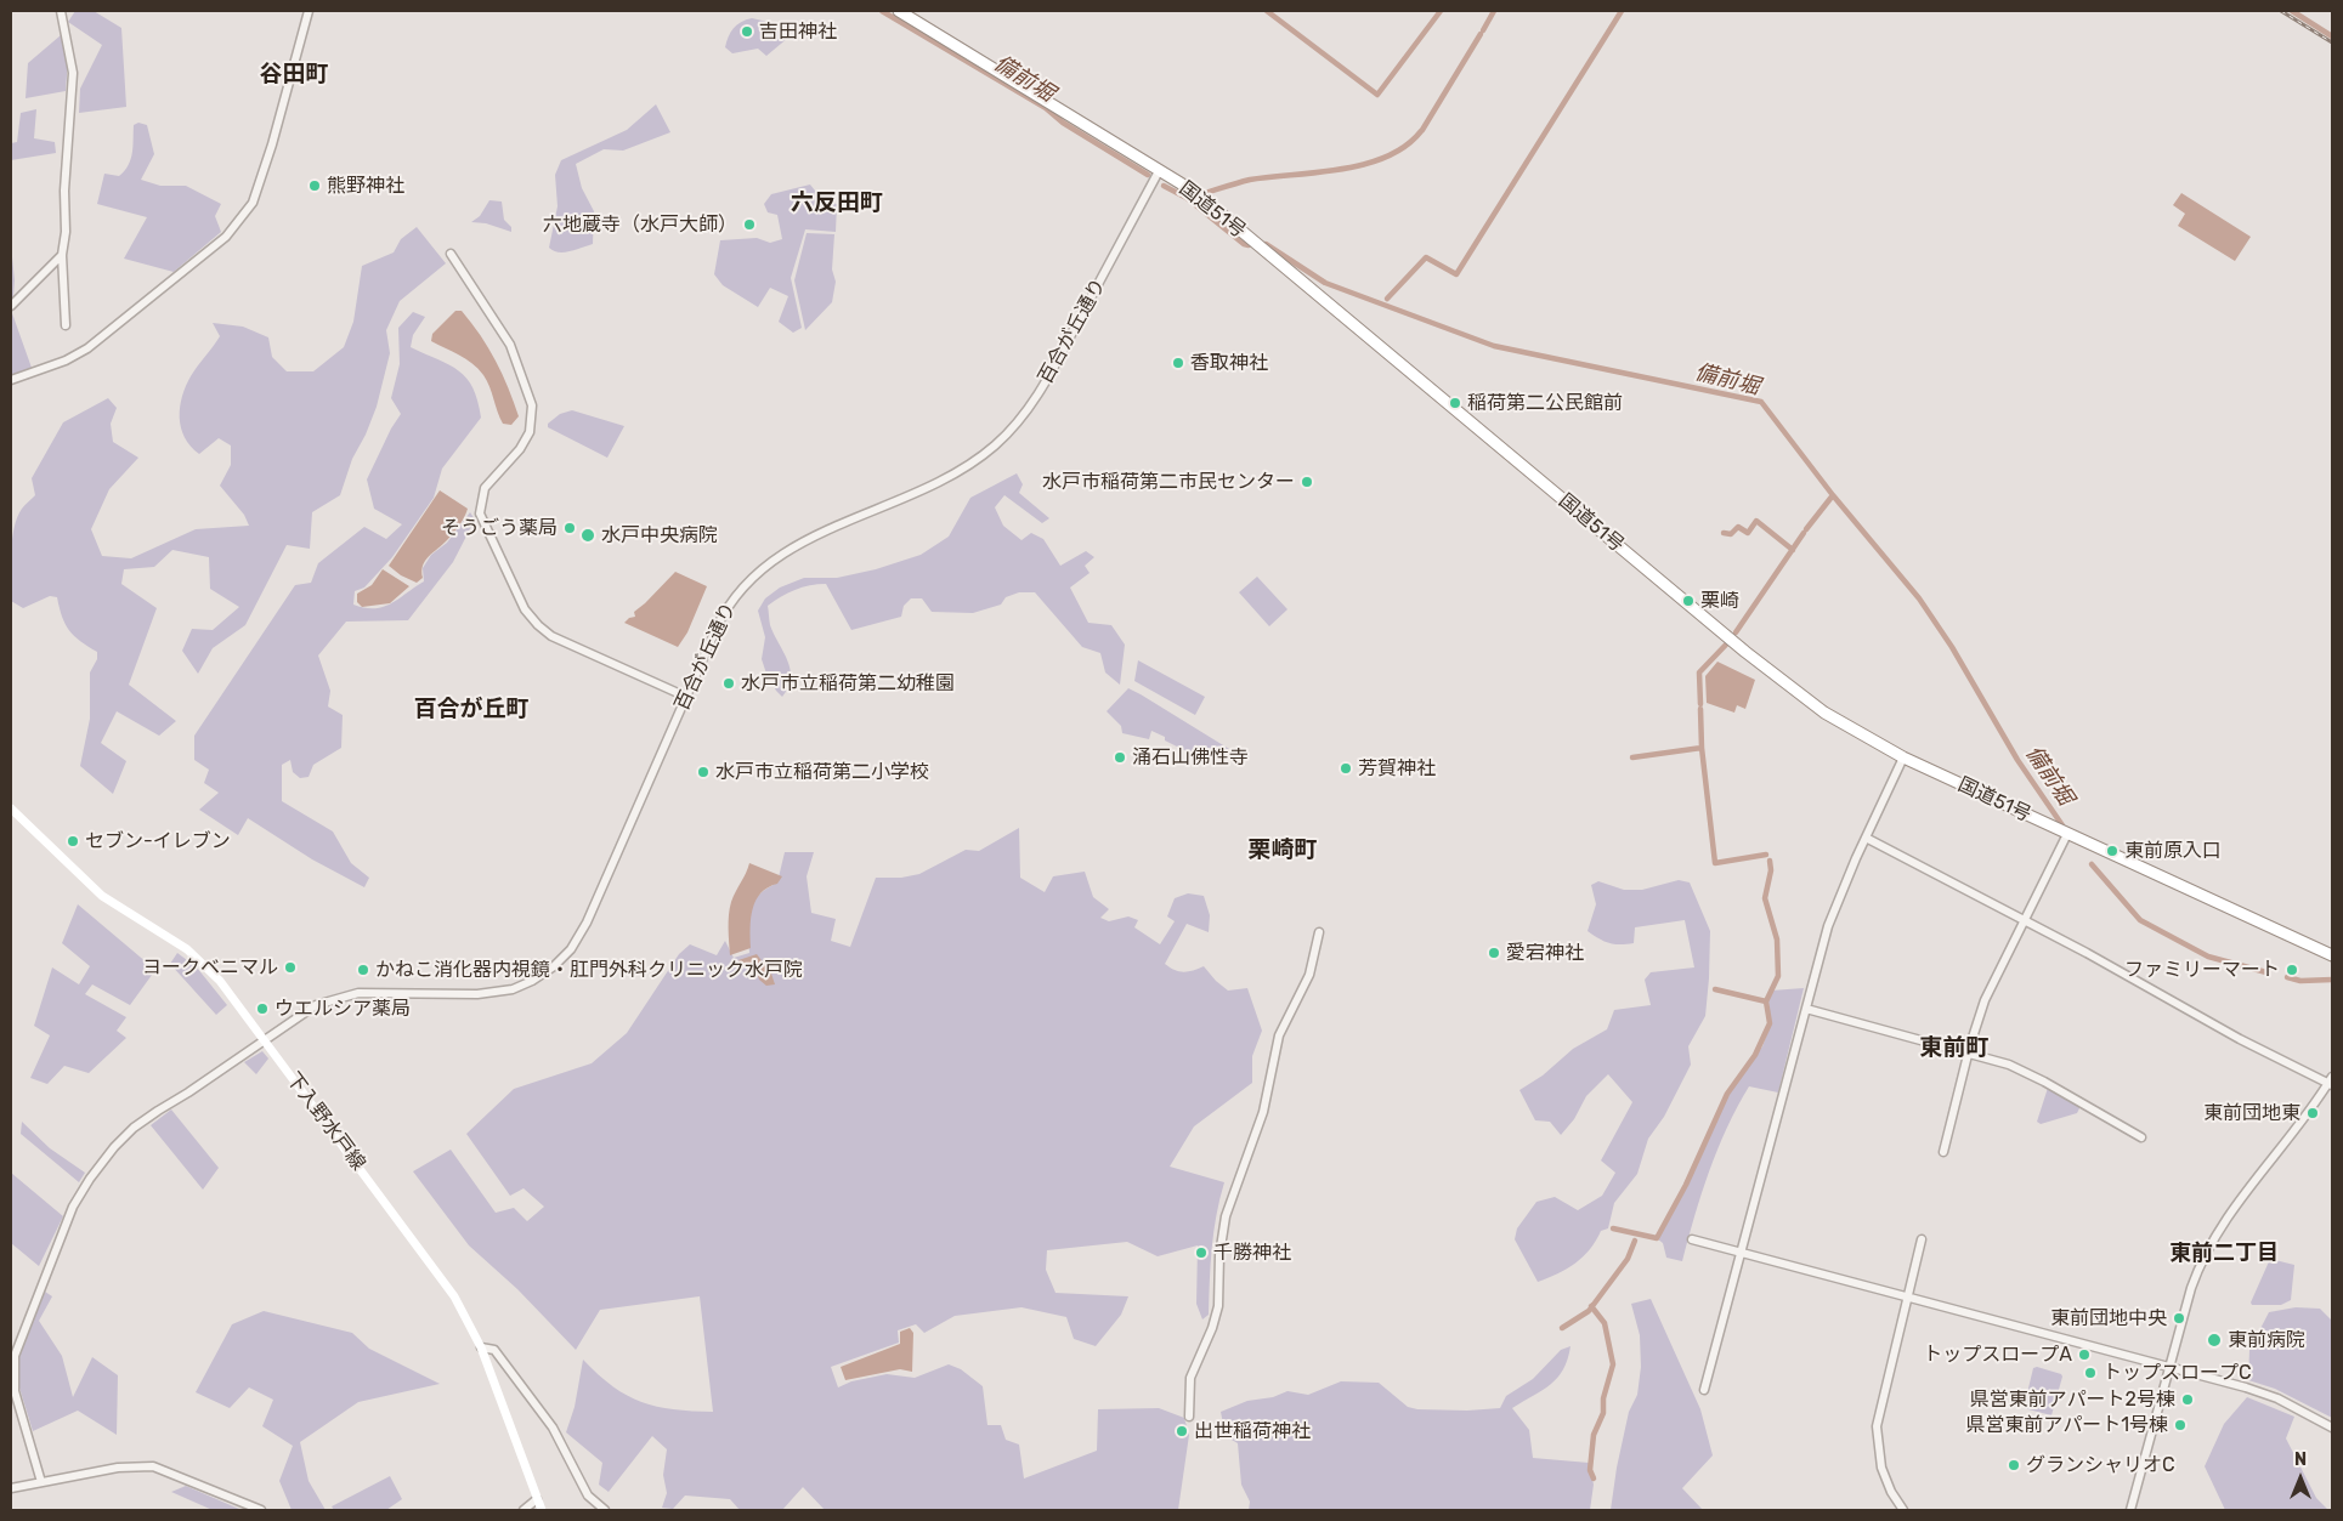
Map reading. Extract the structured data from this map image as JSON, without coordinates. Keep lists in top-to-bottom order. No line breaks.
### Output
{"streets":{"highway":["国道51号"],"main road":["下入野水戸線"],"street":["百合が丘通り"]},"crossings":[["国道51号","百合が丘通り"],["百合が丘通り","下入野水戸線"]],"districts":["谷田町","六反田町","百合が丘町","栗崎町","東前町","東前二丁目"],"water":["備前堀"],"places":["吉田神社","熊野神社","六地蔵寺（水戸大師）","香取神社","稲荷第二公民館前","水戸市稲荷第二市民センター","そうごう薬局","水戸中央病院","栗崎","水戸市立稲荷第二幼稚園","涌石山佛性寺","芳賀神社","水戸市立稲荷第二小学校","セブン-イレブン","東前原入口","愛宕神社","ヨークベニマル","かねこ消化器内視鏡・肛門外科クリニック水戸院","ファミリーマート","ウエルシア薬局","東前団地東","千勝神社","東前団地中央","東前病院","トップスロープA","トップスロープC","県営東前アパート2号棟","県営東前アパート1号棟","出世稲荷神社","グランシャリオC"],"north":"top"}
